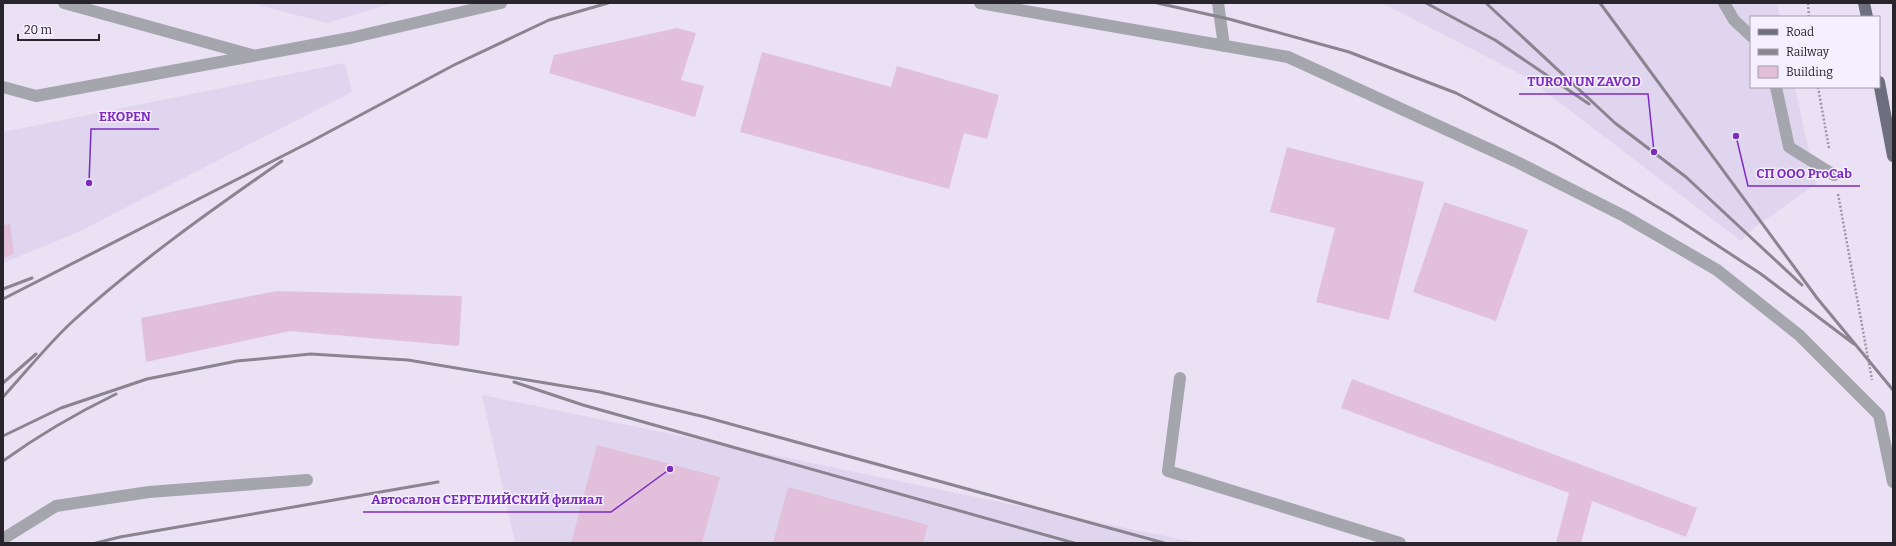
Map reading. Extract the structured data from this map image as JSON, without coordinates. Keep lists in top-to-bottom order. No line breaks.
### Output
{"places":["СП ООО ProCab","TURON UN ZAVOD","EKOPEN","Автосалон СЕРГЕЛИЙСКИЙ филиал"],"legend":["Road","Railway","Building"],"scale_bar":"20 m"}
